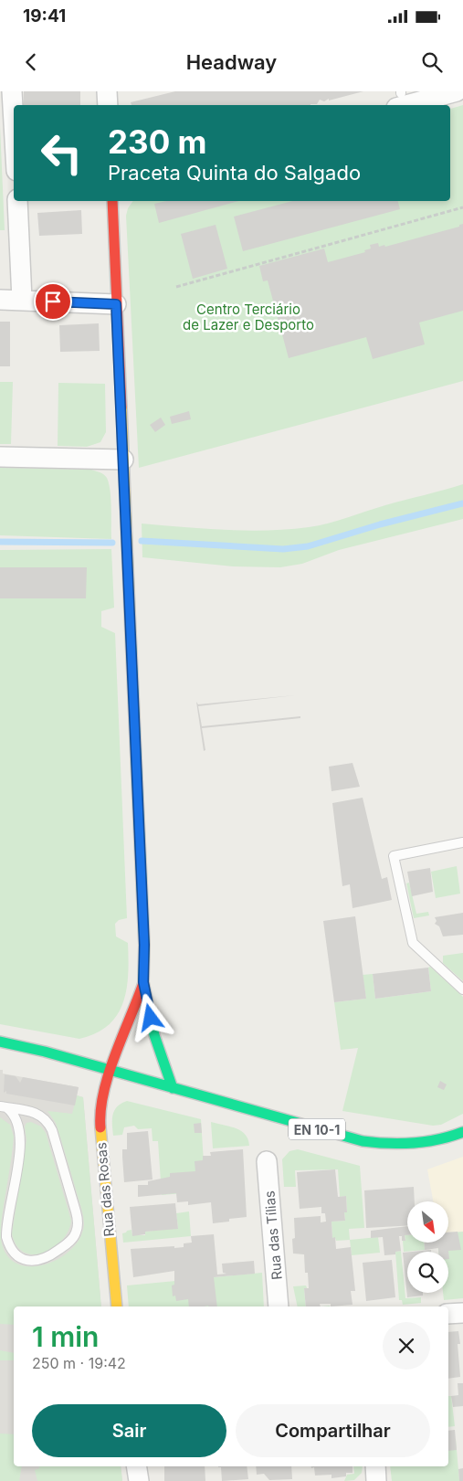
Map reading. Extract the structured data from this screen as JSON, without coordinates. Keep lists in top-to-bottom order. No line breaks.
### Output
{"streets":{"street":["EN 10-1","Rua das Rosas","Rua das Tílias"]},"crossings":[["EN 10-1","Rua das Rosas"]],"parks":["Centro Terciário de Lazer e Desporto"],"north":"bottom right","page":{"status":"19:41","header":"Headway","turn":["230 m","Praceta Quinta do Salgado"],"heading":["1 min","250 m · 19:42"],"buttons":["Sair","Compartilhar"]}}
